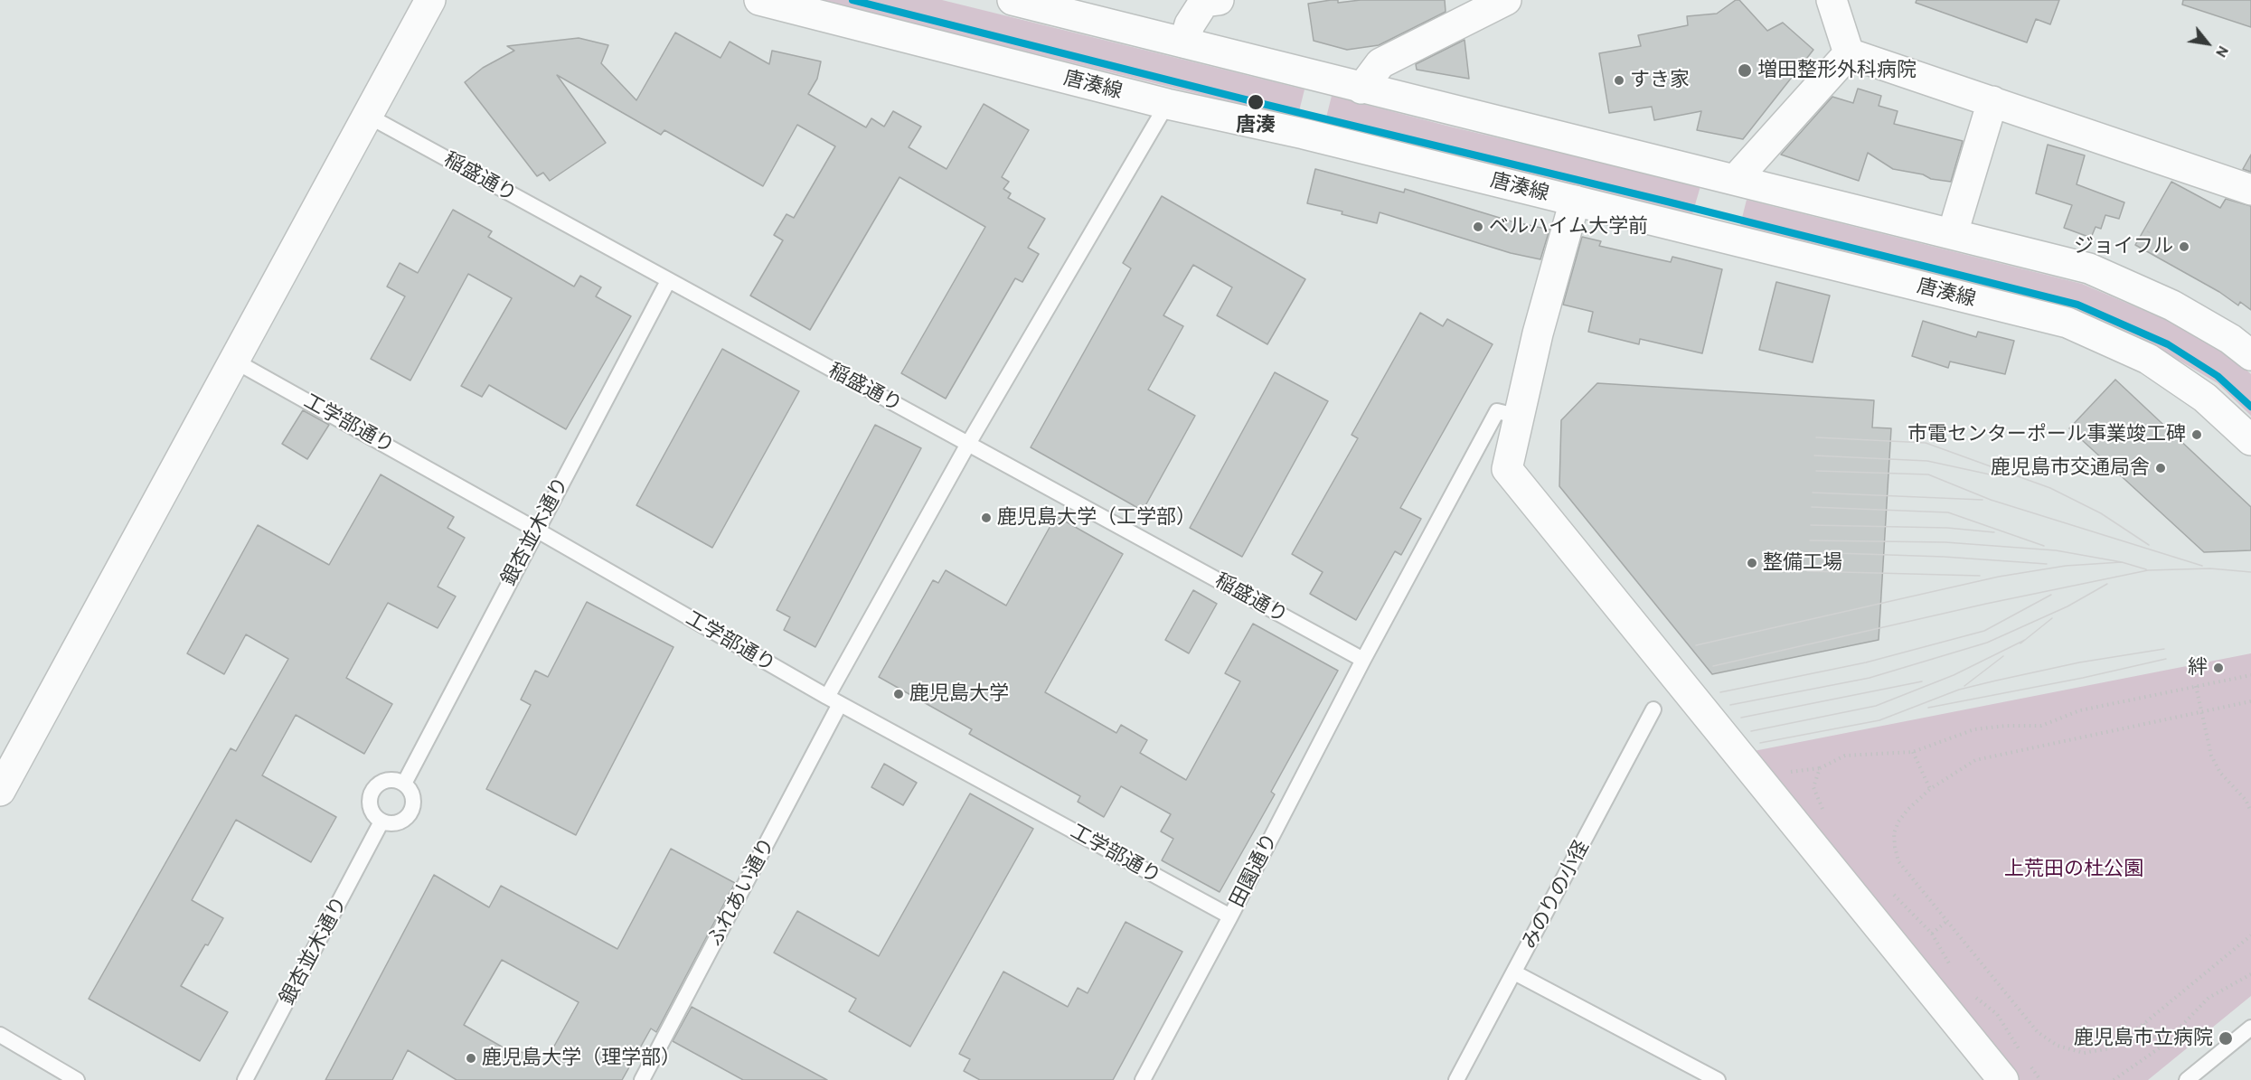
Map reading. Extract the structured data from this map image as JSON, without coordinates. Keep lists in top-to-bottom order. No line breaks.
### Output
{"streets":{"street":["唐湊線"],"lane":["稲盛通り","工学部通り","銀杏並木通り","田園通り","ふれあい通り","みのりの小径"]},"crossings":[["唐湊線","ふれあい通り"],["稲盛通り","銀杏並木通り"],["稲盛通り","田園通り"],["稲盛通り","ふれあい通り"],["工学部通り","銀杏並木通り"],["工学部通り","田園通り"],["工学部通り","ふれあい通り"]],"parks":["上荒田の杜公園"],"places":["増田整形外科病院","すき家","唐湊","ベルハイム大学前","ジョイフル","市電センターポール事業竣工碑","鹿児島市交通局舎","鹿児島大学（工学部）","整備工場","絆","鹿児島大学","鹿児島市立病院","鹿児島大学（理学部）"],"north":"bottom right"}
